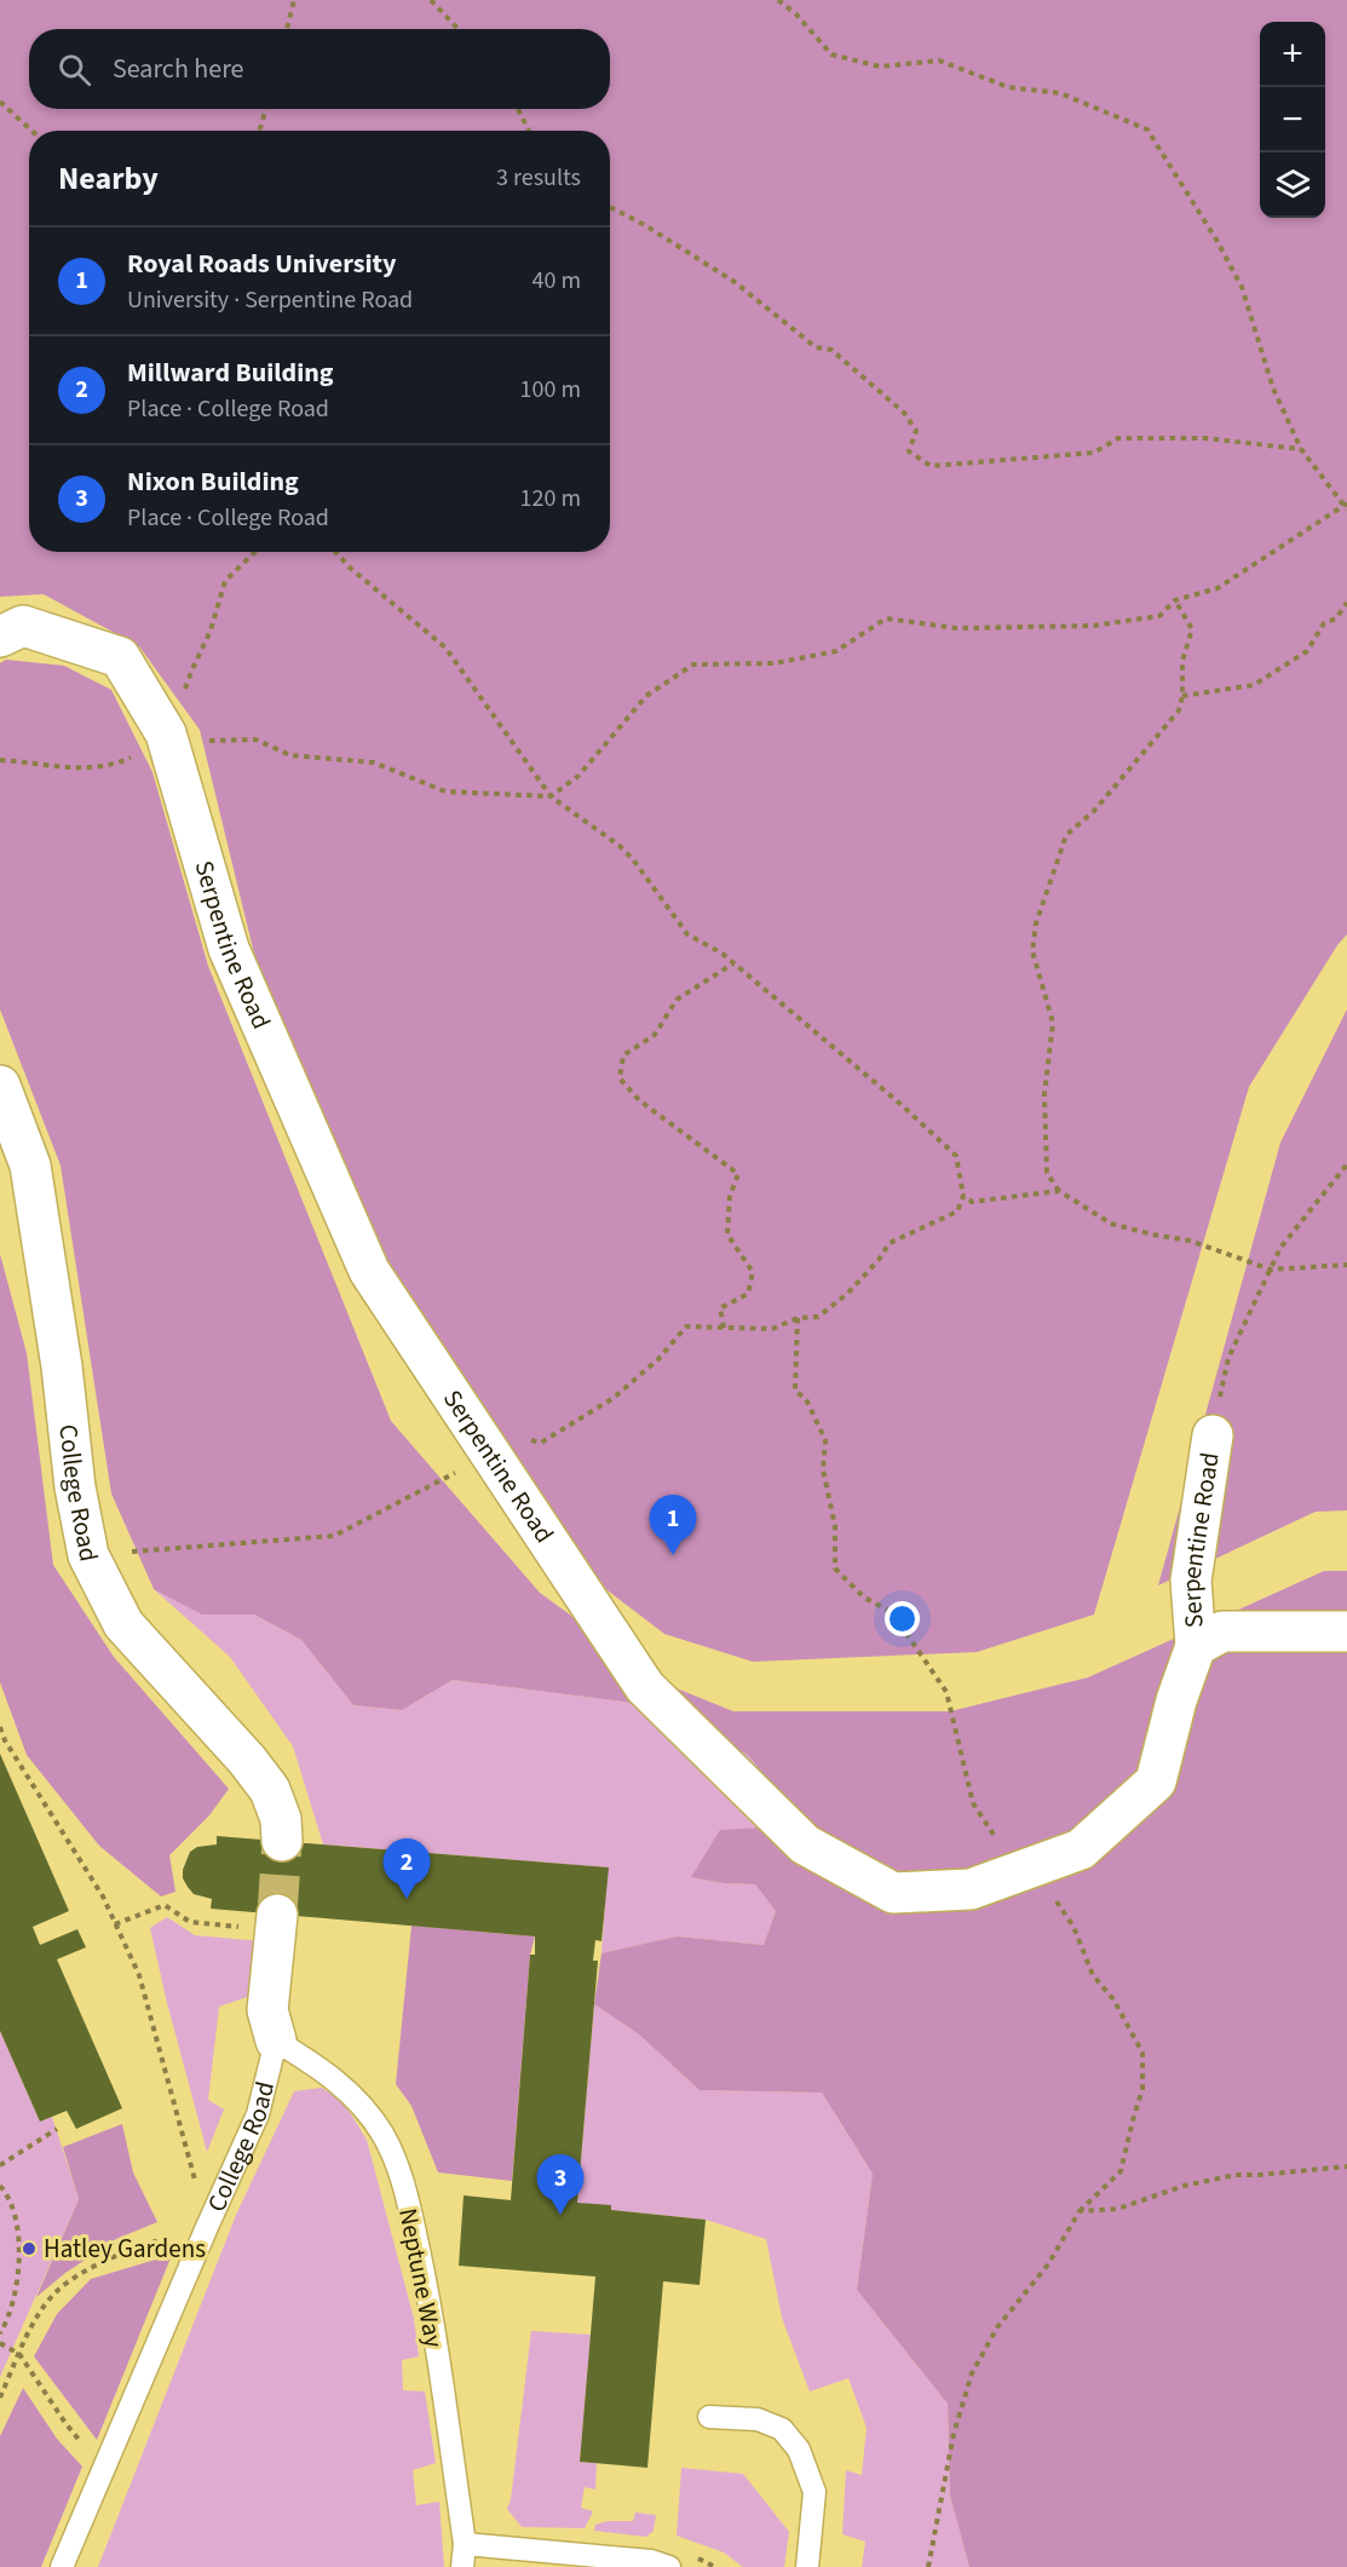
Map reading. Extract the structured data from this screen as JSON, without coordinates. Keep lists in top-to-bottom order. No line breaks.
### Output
{"streets":{"street":["Serpentine Road","College Road"],"lane":["Neptune Way"]},"crossings":[["College Road","Neptune Way"]],"places":["Hatley Gardens"],"page":{"map_buttons":["+","−"],"search":"Search here","heading":["Nearby","3 results"],"list":[{"mark":"1","name":"Royal Roads University","note":"University · Serpentine Road","value":"40 m"},{"mark":"2","name":"Millward Building","note":"Place · College Road","value":"100 m"},{"mark":"3","name":"Nixon Building","note":"Place · College Road","value":"120 m"}],"pins":["1","2","3"]}}
